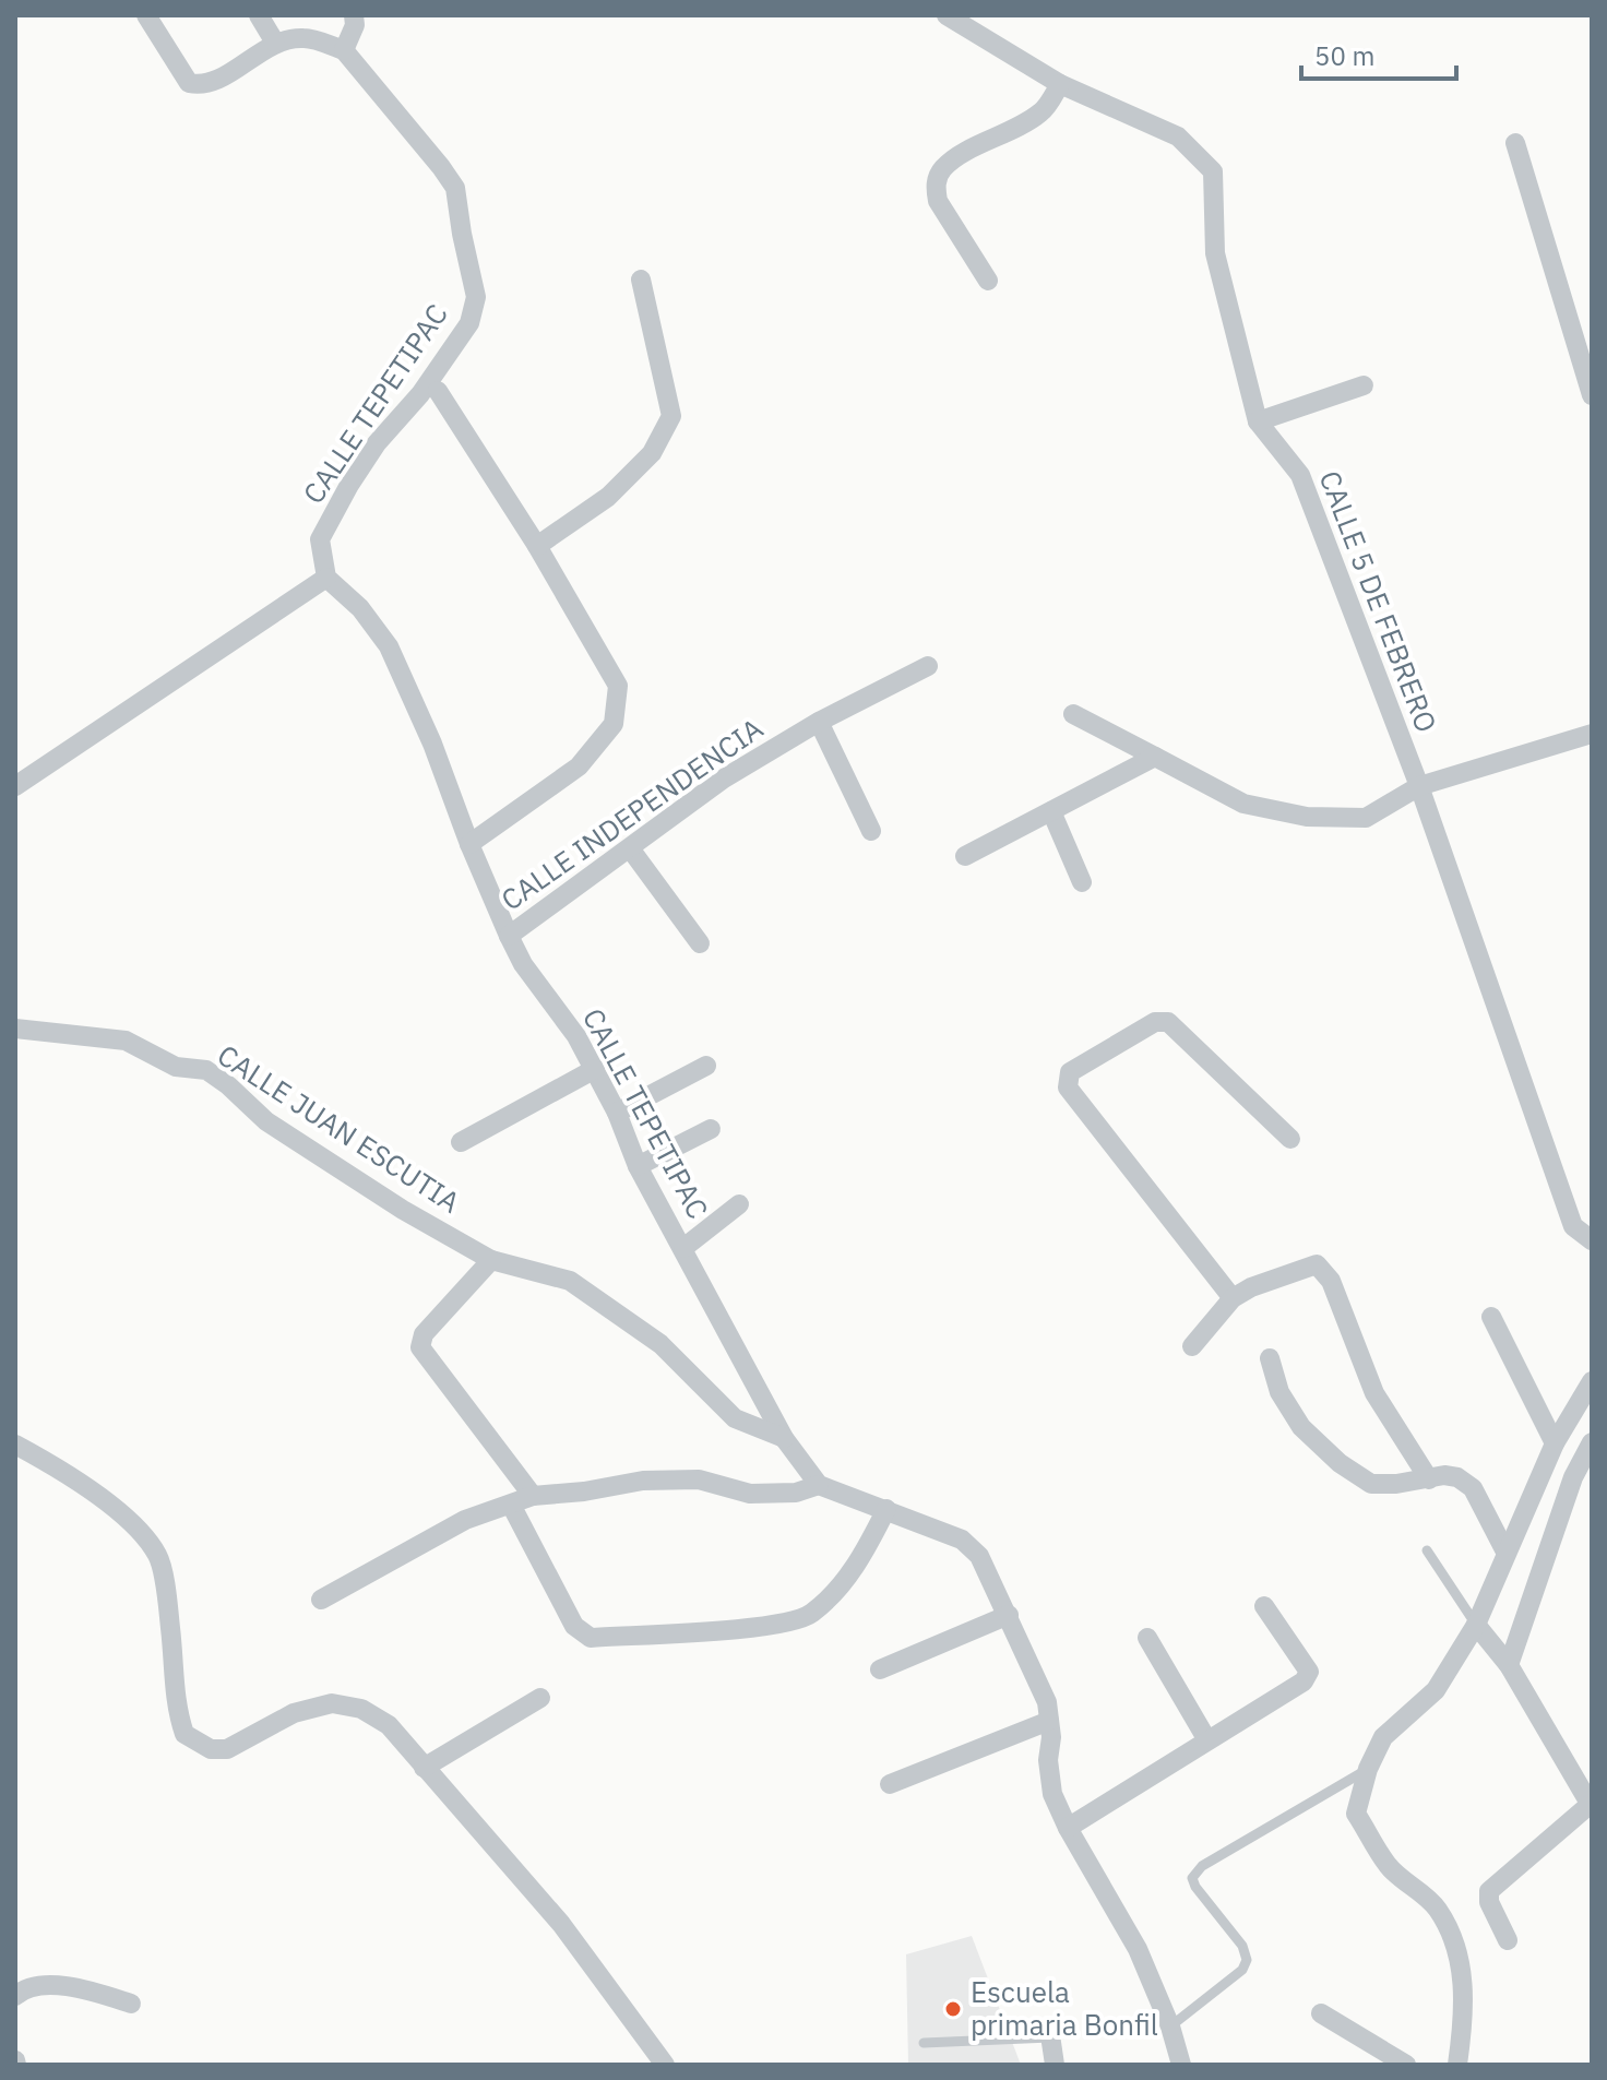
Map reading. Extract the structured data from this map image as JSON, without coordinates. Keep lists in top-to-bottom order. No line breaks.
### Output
{"streets":{"street":["CALLE TEPETIPAC","CALLE 5 DE FEBRERO","CALLE INDEPENDENCIA","CALLE JUAN ESCUTIA"]},"crossings":[["CALLE TEPETIPAC","CALLE INDEPENDENCIA"],["CALLE TEPETIPAC","CALLE JUAN ESCUTIA"]],"places":["Escuela primaria Bonfil"],"scale_bar":"50 m"}
